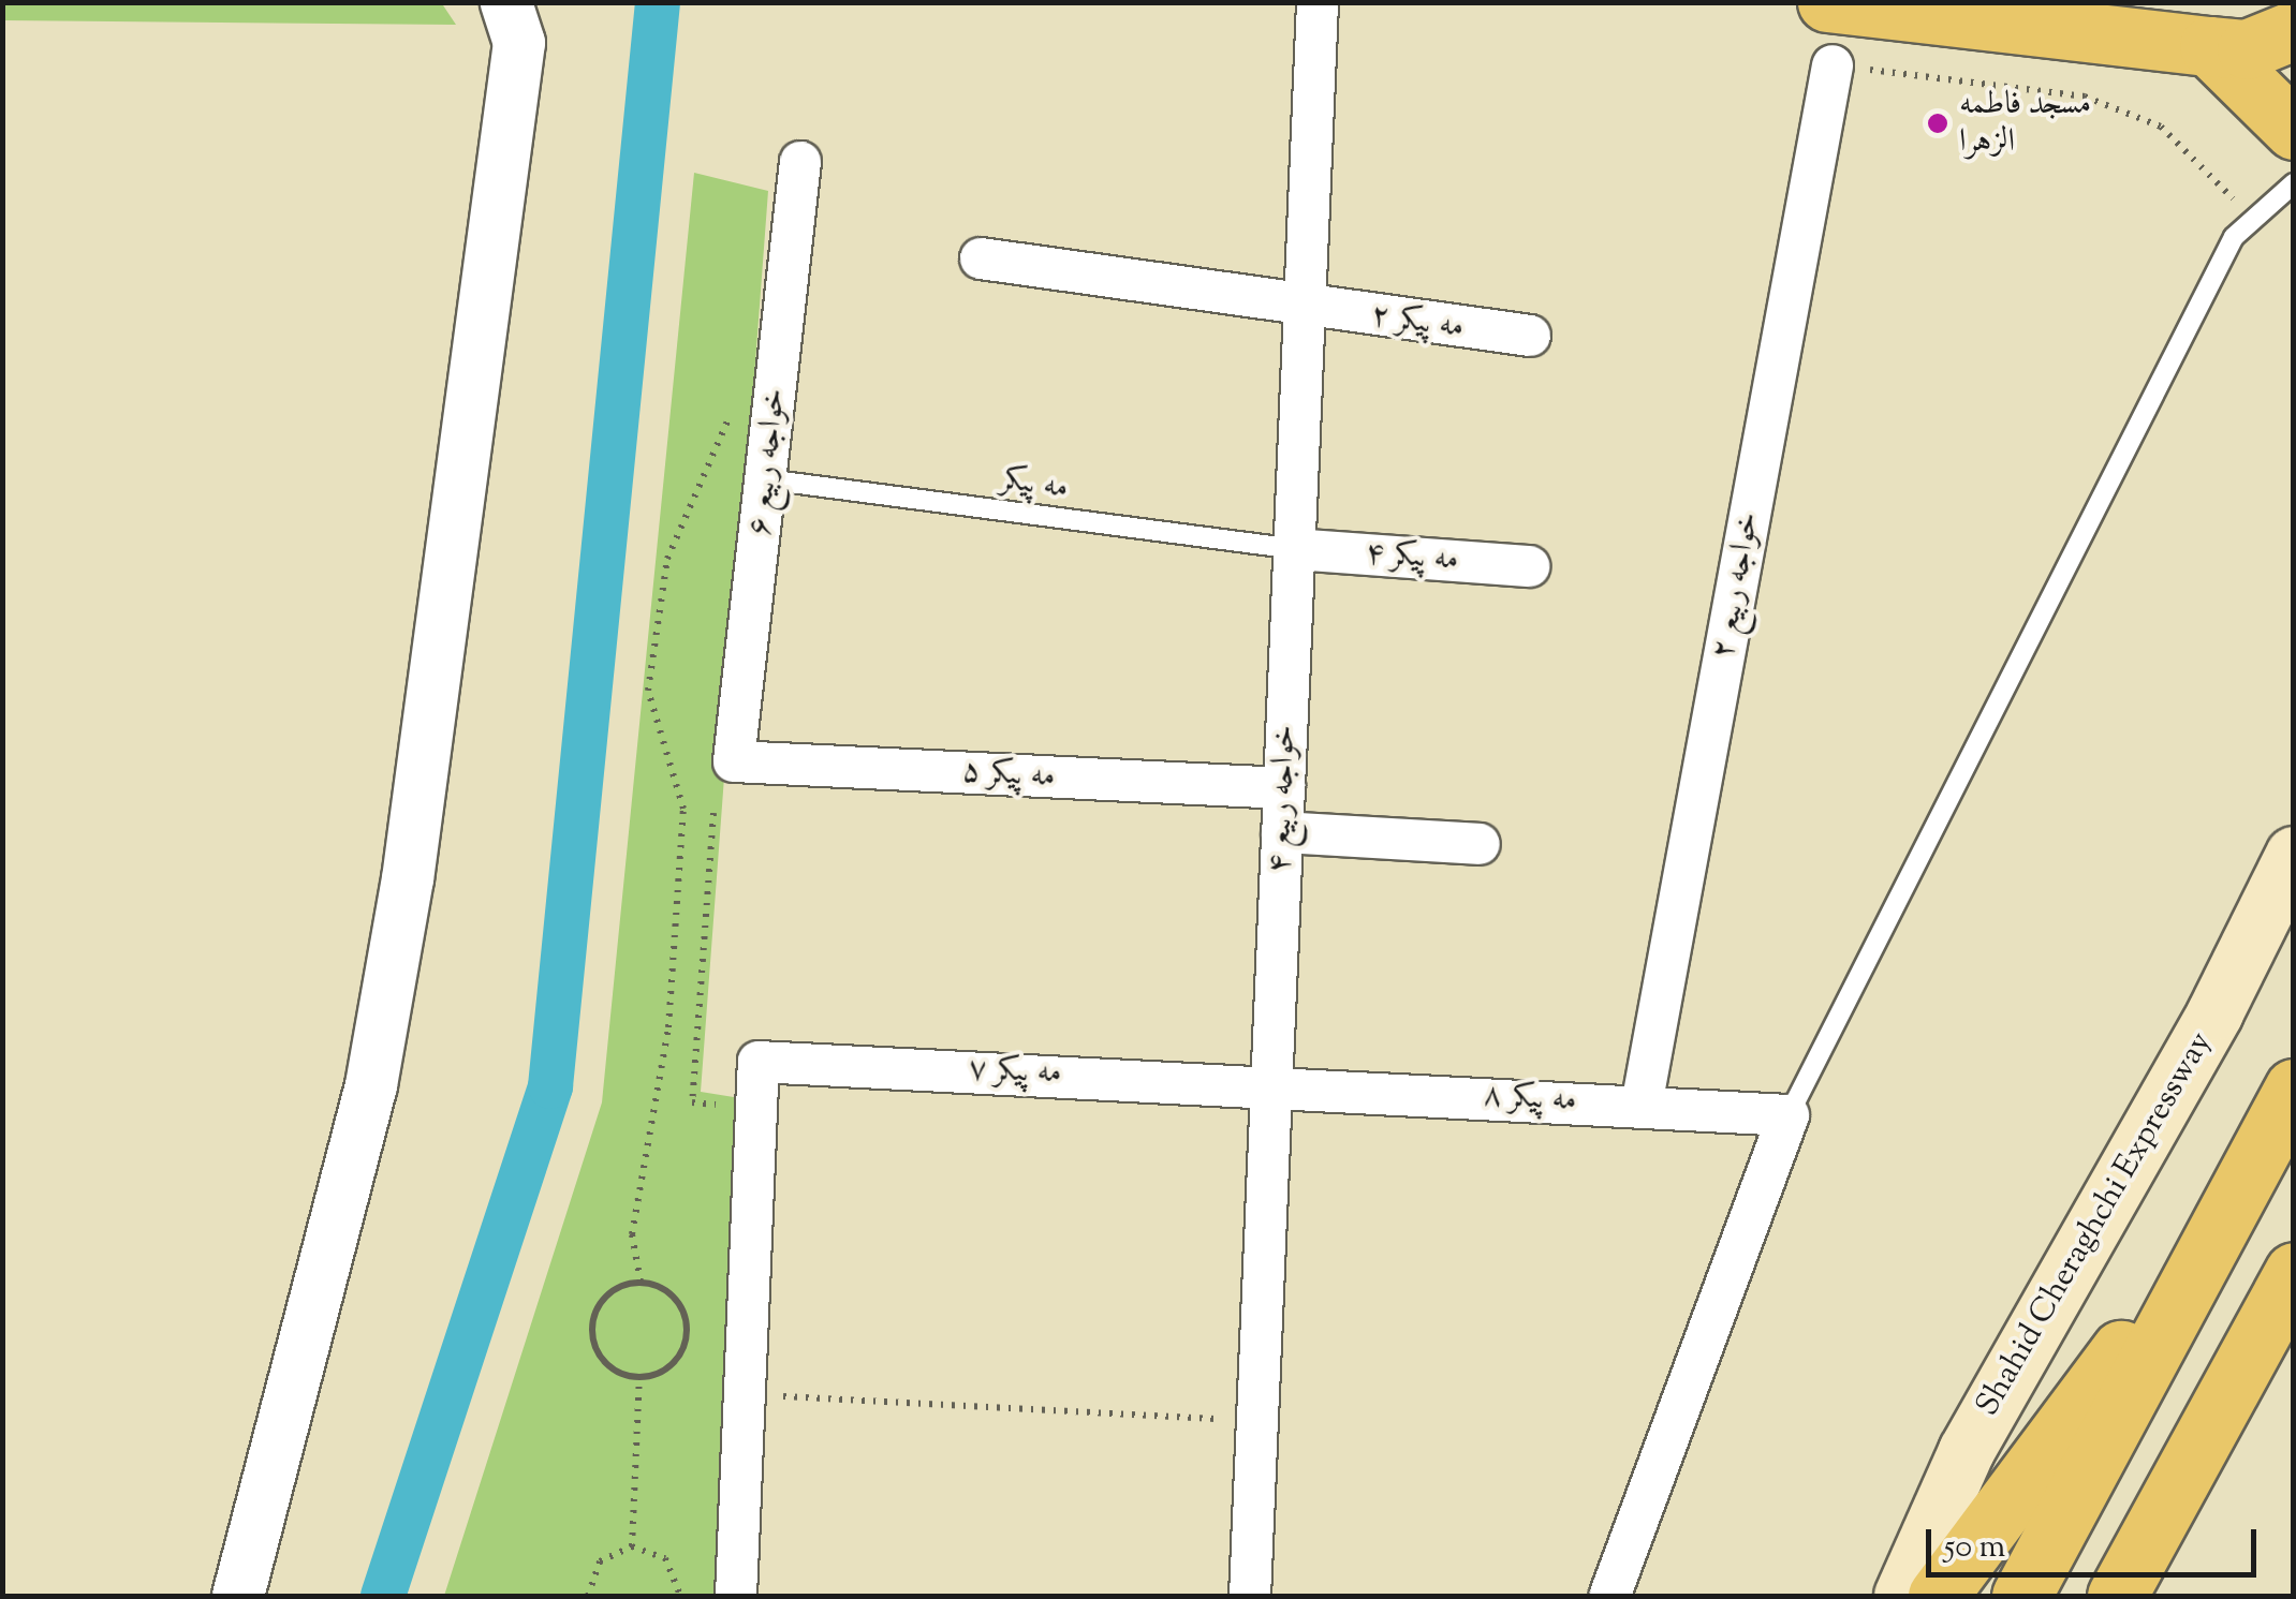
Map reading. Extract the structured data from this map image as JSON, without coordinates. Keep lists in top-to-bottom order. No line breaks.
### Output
{"streets":{"main road":["Shahid Cheraghchi Expressway"],"street":["مه پیکر ۲","خواجه ربیع ۶","مه پیکر ۴","خواجه ربیع ۲","مه پیکر ۵","خواجه ربیع ۴","مه پیکر ۷","مه پیکر ۸"],"lane":["مه پیکر"]},"crossings":[["مه پیکر ۲","خواجه ربیع ۴"],["خواجه ربیع ۶","مه پیکر"],["خواجه ربیع ۶","مه پیکر ۵"],["مه پیکر","مه پیکر ۴"],["مه پیکر","خواجه ربیع ۴"],["مه پیکر ۴","خواجه ربیع ۴"],["خواجه ربیع ۲","مه پیکر ۸"],["مه پیکر ۵","خواجه ربیع ۴"],["خواجه ربیع ۴","مه پیکر ۷"],["خواجه ربیع ۴","مه پیکر ۸"],["مه پیکر ۷","مه پیکر ۸"]],"places":["مسجد فاطمه الزهرا"],"scale_bar":"50 m"}
